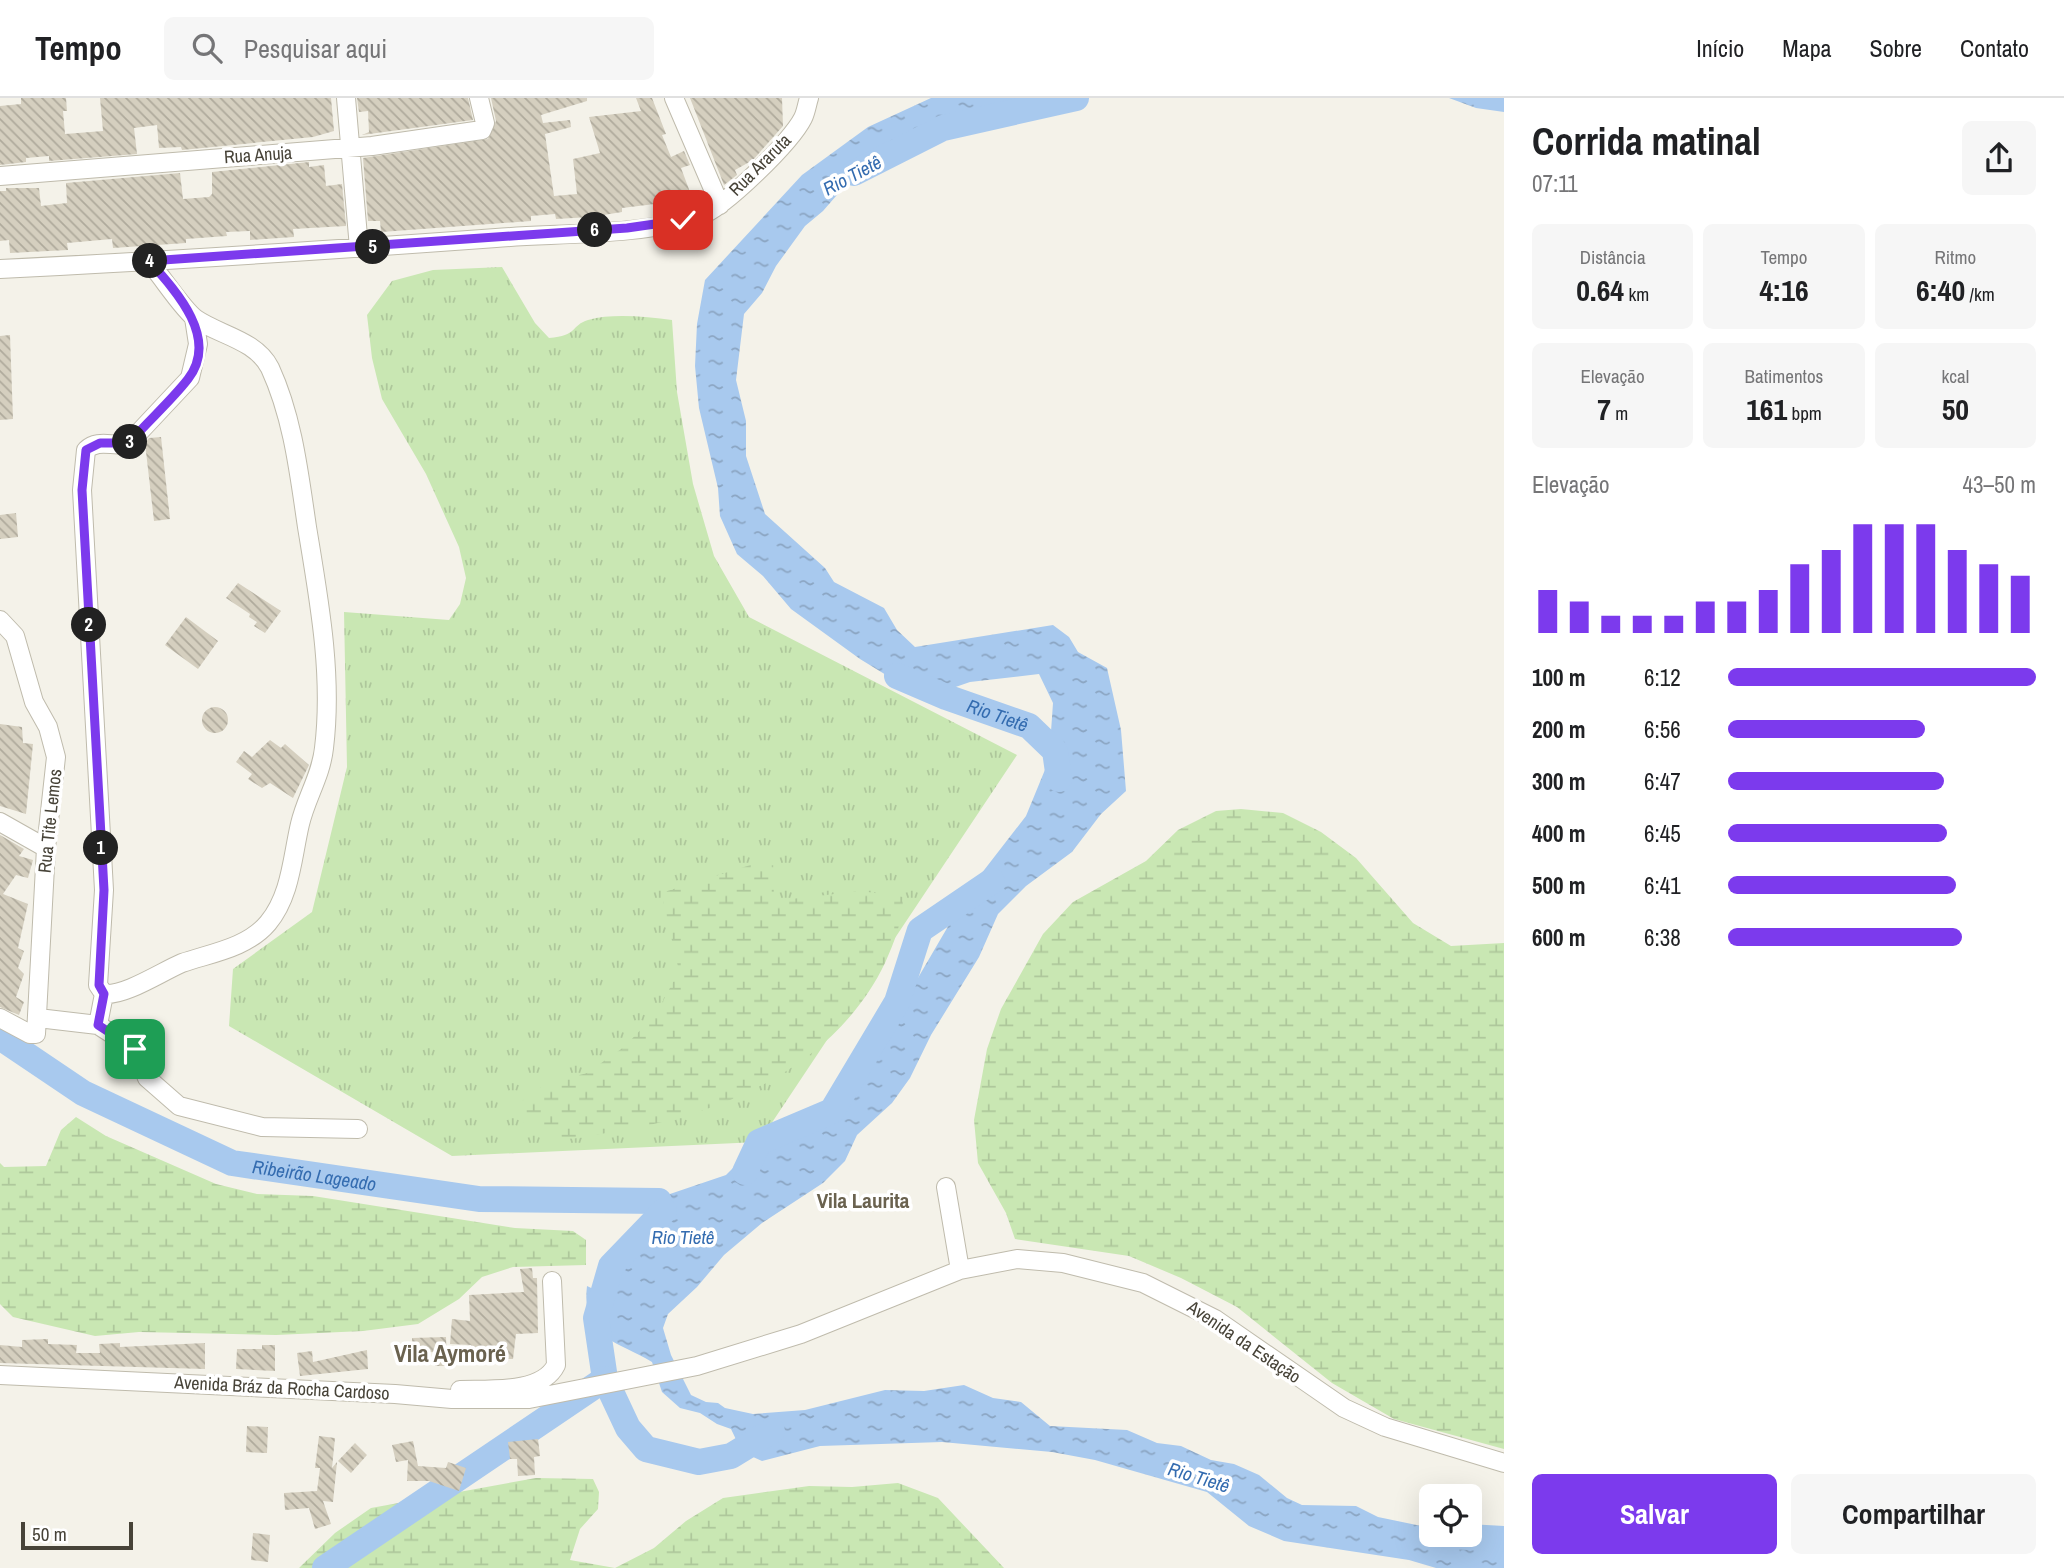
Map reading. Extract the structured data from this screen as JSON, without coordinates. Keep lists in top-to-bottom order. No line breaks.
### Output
{"streets":{"street":["Rua Anuja","Rua Araruta","Rua Tite Lemos","Avenida da Estação","Avenida Bráz da Rocha Cardoso"]},"crossings":[["Avenida da Estação","Avenida Bráz da Rocha Cardoso"]],"districts":["Vila Laurita","Vila Aymoré"],"water":["Rio Tietê","Ribeirão Lageado"],"scale_bar":"50 m","page":{"header":"Tempo","search":"Pesquisar aqui","nav":["Início","Mapa","Sobre","Contato"],"heading":["Corrida matinal","07:11"],"pins":["6","5","4","3","2","1"],"stats":[["Distância","0.64 km"],["Tempo","4:16"],["Ritmo","6:40 /km"],["Elevação","7 m"],["Batimentos","161 bpm"],["kcal","50"]],"chart":["Elevação","43–50 m"],"list":[{"name":"100 m","note":"6:12"},{"name":"200 m","note":"6:56"},{"name":"300 m","note":"6:47"},{"name":"400 m","note":"6:45"},{"name":"500 m","note":"6:41"},{"name":"600 m","note":"6:38"}],"buttons":["Salvar","Compartilhar"],"scale":"50 m"}}
